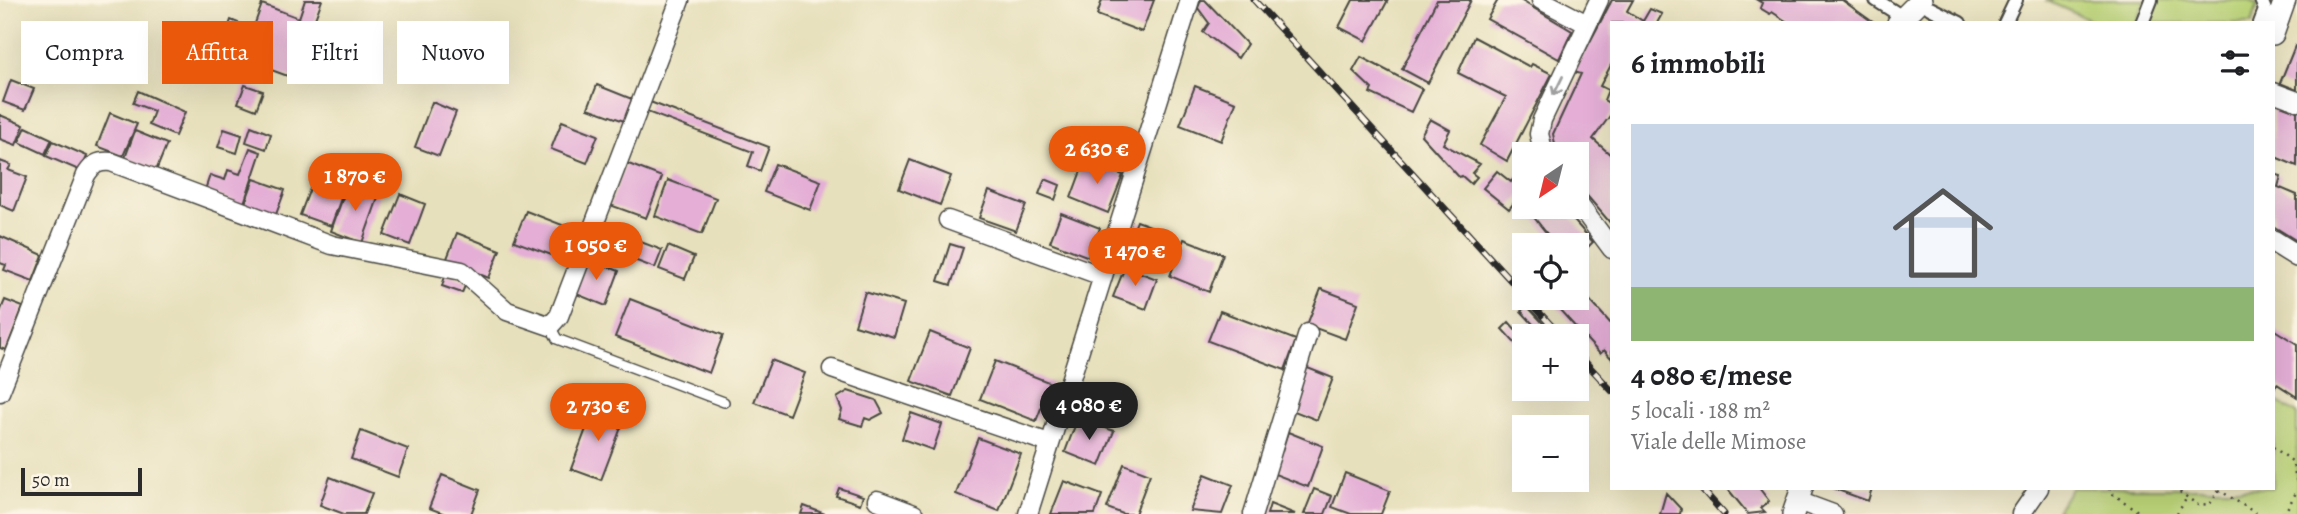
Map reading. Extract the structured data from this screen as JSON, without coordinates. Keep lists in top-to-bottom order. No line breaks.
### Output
{"scale_bar":"50 m","north":"bottom left","page":{"chip":["Compra","Affitta","Filtri","Nuovo"],"heading":"6 immobili","list":[{"name":"4 080 €/mese","note":"5 locali · 188 m² · Viale delle Mimose"}],"price":["2 630 €","1 870 €","1 050 €","1 470 €","4 080 €","2 730 €"],"map_buttons":["+","−"],"scale":"50 m"}}
